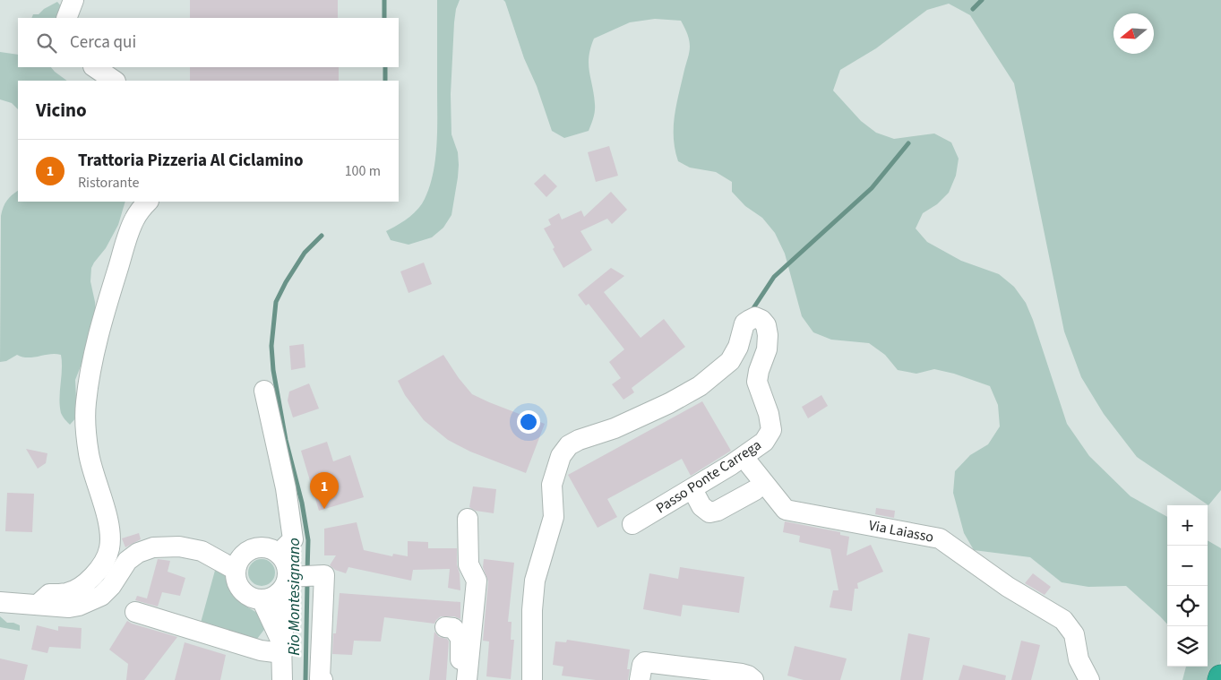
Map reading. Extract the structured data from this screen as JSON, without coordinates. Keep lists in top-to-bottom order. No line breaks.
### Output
{"streets":{"street":["Passo Ponte Carrega","Via Laiasso"]},"water":["Rio Montesignano"],"north":"left","page":{"search":"Cerca qui","heading":"Vicino","list":[{"mark":"1","name":"Trattoria Pizzeria Al Ciclamino","note":"Ristorante","value":"100 m"}],"pins":"1","map_buttons":["+","−"]}}
